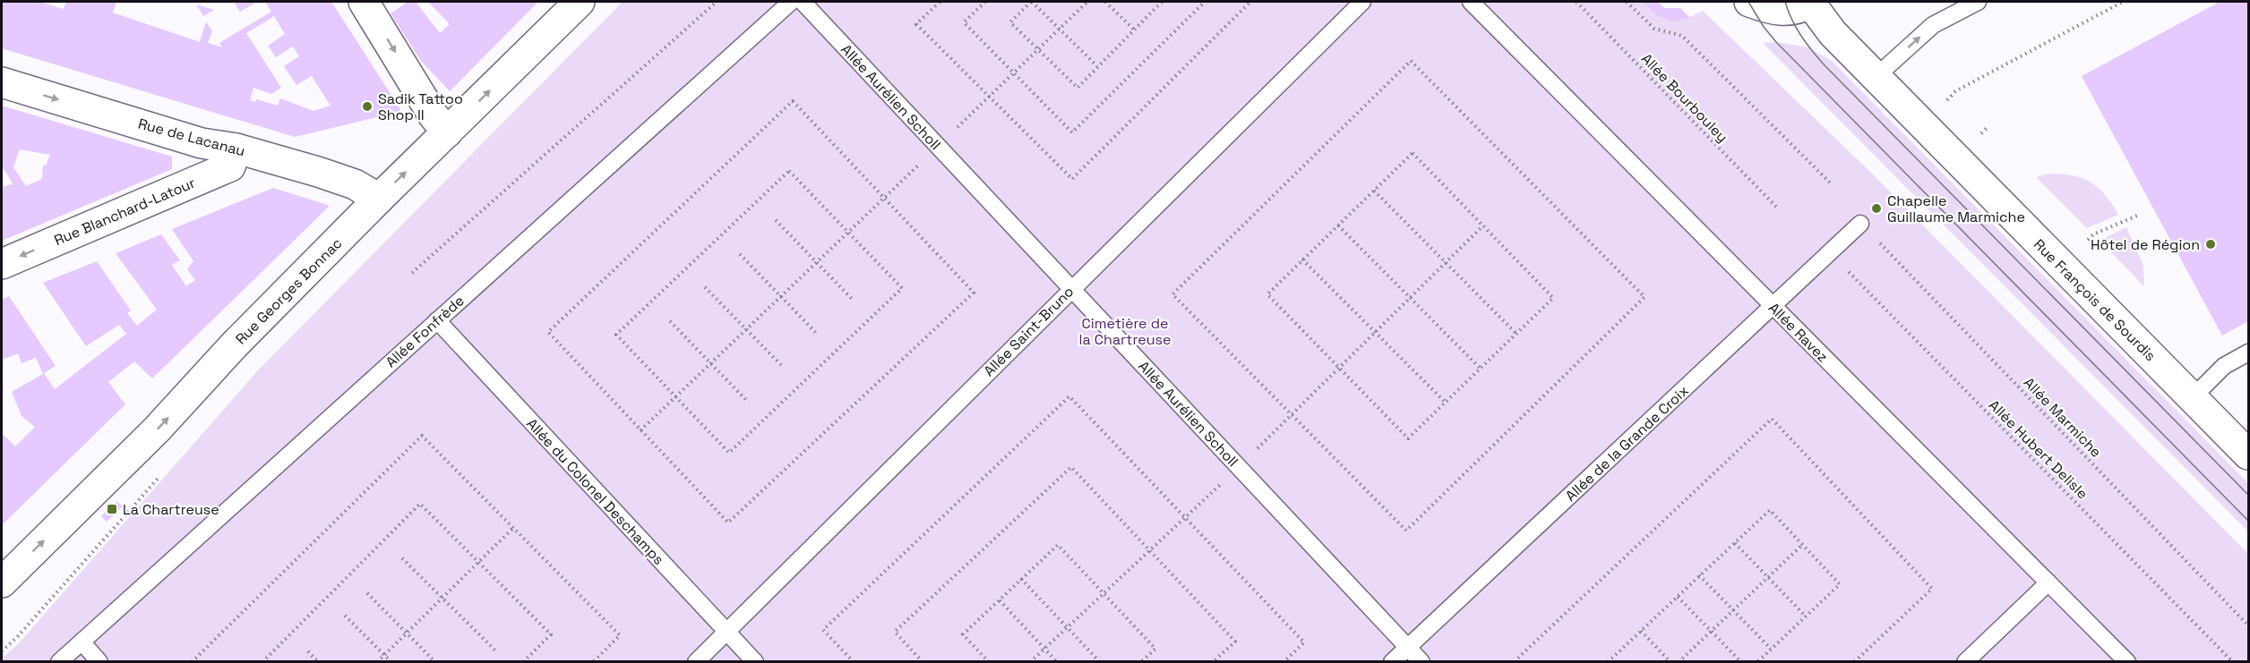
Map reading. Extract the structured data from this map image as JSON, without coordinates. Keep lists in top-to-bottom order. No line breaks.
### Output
{"streets":{"street":["Rue de Lacanau","Rue Blanchard-Latour","Rue Georges Bonnac","Rue François de Sourdis"],"lane":["Allée Aurélien Scholl","Allée Fonfrède","Allée Saint-Bruno","Allée Ravez","Allée de la Grande Croix","Allée du Colonel Deschamps"],"path":["Allée Bourbouley","Allée Marmiche","Allée Hubert Delisle"]},"crossings":[["Allée Aurélien Scholl","Allée Saint-Bruno"],["Allée Aurélien Scholl","Allée de la Grande Croix"],["Rue de Lacanau","Rue Blanchard-Latour"],["Rue de Lacanau","Rue Georges Bonnac"],["Allée Fonfrède","Allée du Colonel Deschamps"],["Allée Saint-Bruno","Allée du Colonel Deschamps"],["Allée Ravez","Allée de la Grande Croix"],["Allée Marmiche","Allée de la Grande Croix"],["Allée de la Grande Croix","Allée Hubert Delisle"]],"one_way":["Rue de Lacanau","Rue Blanchard-Latour","Rue Georges Bonnac"],"parks":["Cimetière de la Chartreuse"],"places":{"other":["Sadik Tattoo Shop II","Chapelle Guillaume Marmiche","Hôtel de Région"],"transit":["La Chartreuse"]}}
